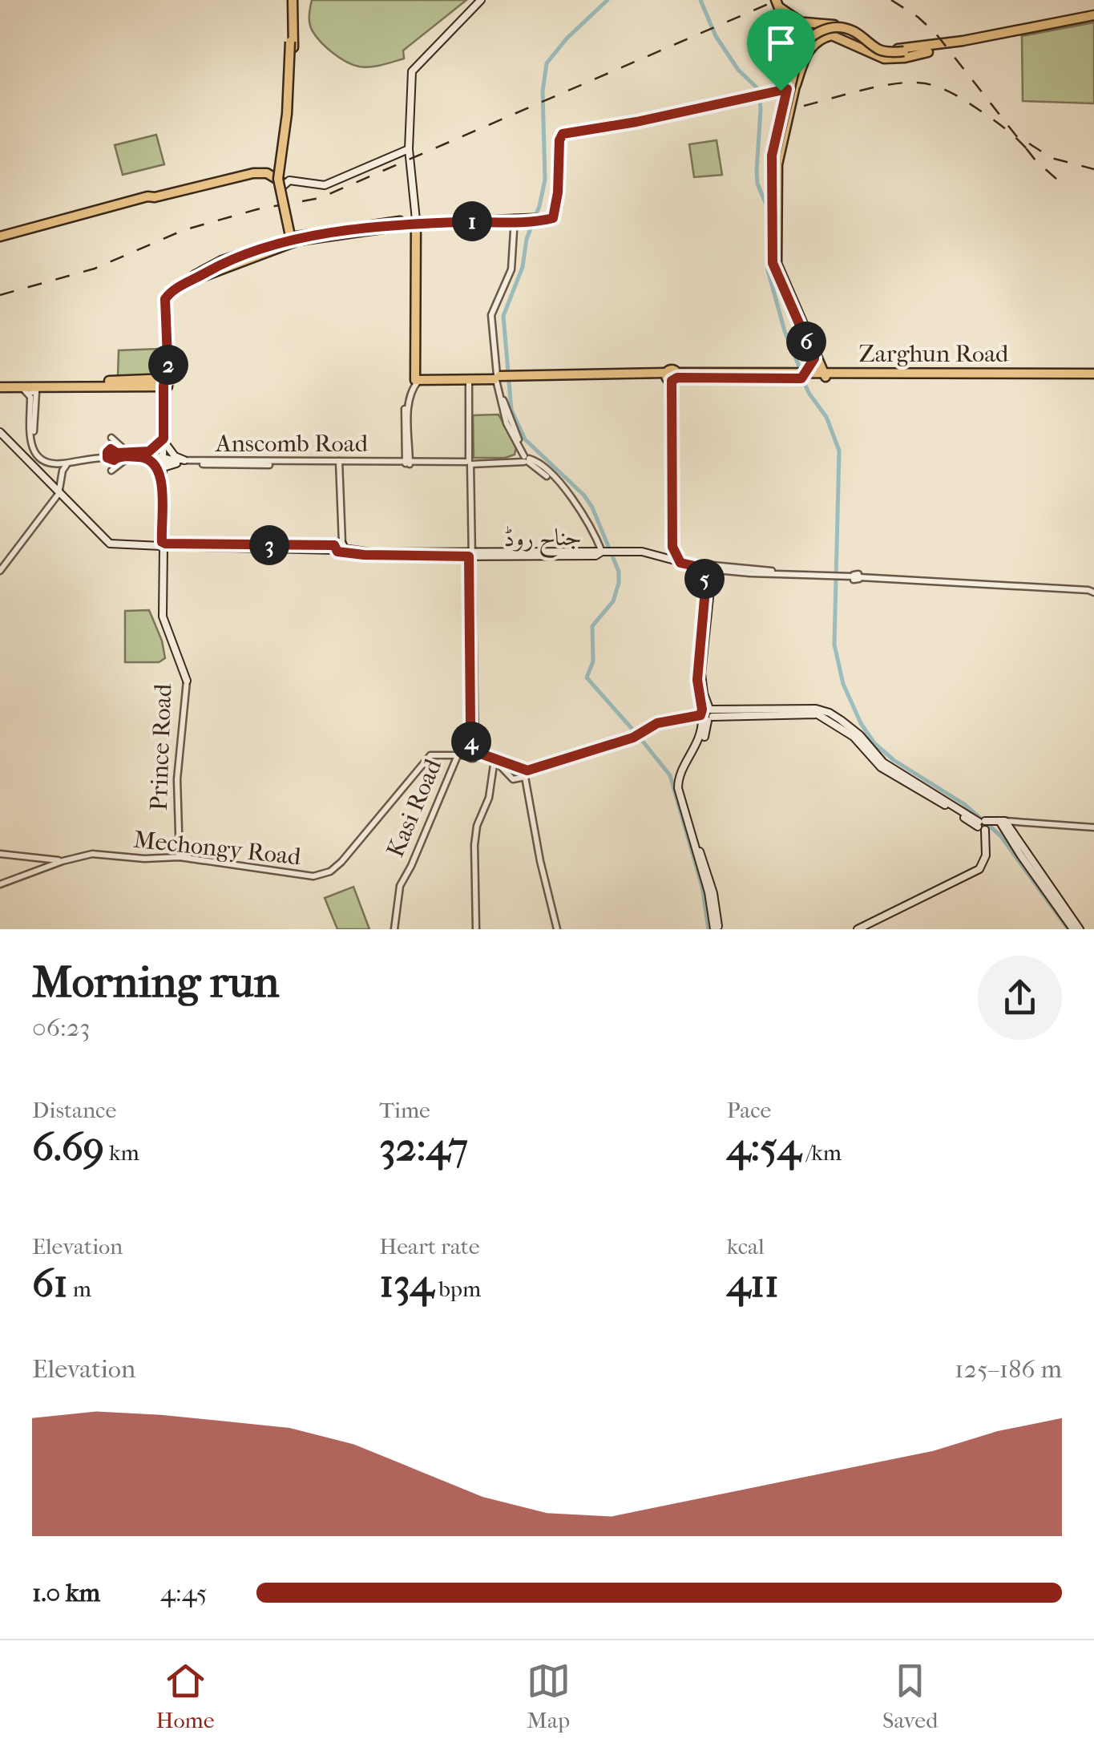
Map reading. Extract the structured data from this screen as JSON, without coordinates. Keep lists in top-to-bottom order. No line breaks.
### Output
{"streets":{"main road":["Zarghun Road","جناح روڈ","Prince Road"],"street":["Anscomb Road","Kasi Road","Mechongy Road"]},"crossings":[["Anscomb Road","Prince Road"],["جناح روڈ","Prince Road"],["Prince Road","Mechongy Road"],["Kasi Road","Mechongy Road"]],"page":{"pins":["1","6","2","3","5","4"],"heading":["Morning run","06:23"],"stats":[["Distance","6.69 km"],["Time","32:47"],["Pace","4:54 /km"],["Elevation","61 m"],["Heart rate","134 bpm"],["kcal","411"]],"chart":["Elevation","125–186 m"],"list":[{"name":"1.0 km","note":"4:45"}],"tabs":["Home","Map","Saved"]}}
